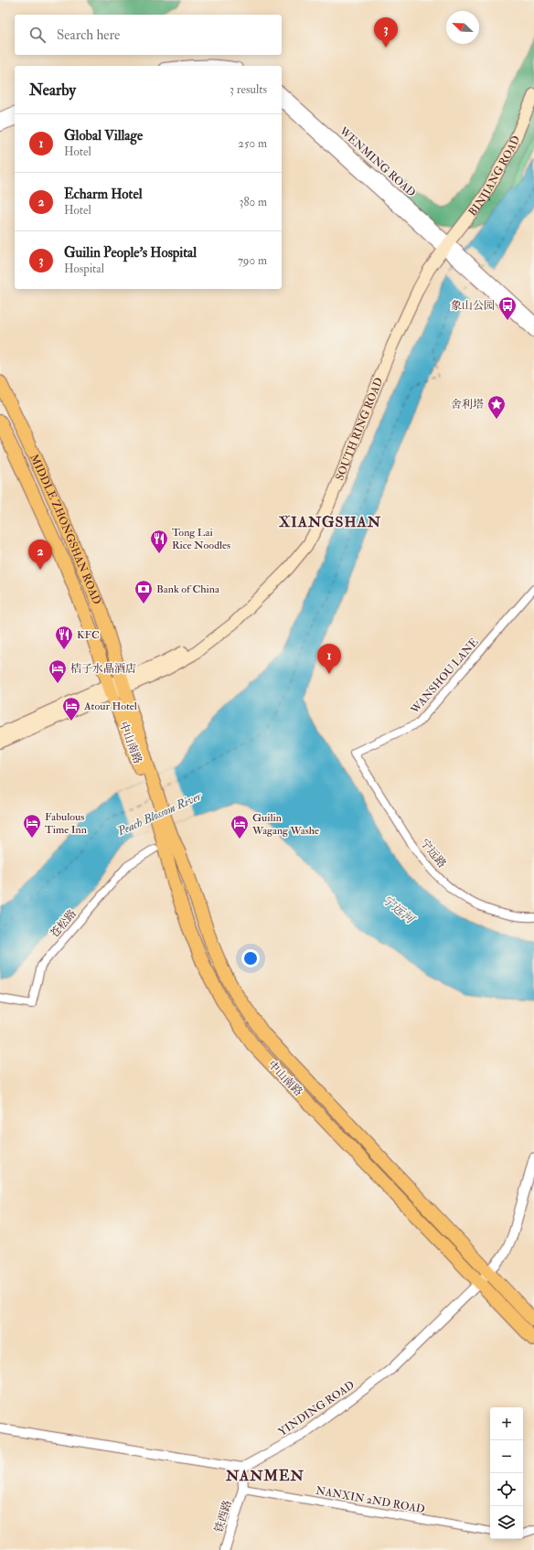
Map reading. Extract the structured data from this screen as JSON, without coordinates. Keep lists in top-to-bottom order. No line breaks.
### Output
{"streets":{"highway":["MIDDLE ZHONGSHAN ROAD","中山南路"],"main road":["BINJIANG ROAD","SOUTH RING ROAD"],"street":["WENMING ROAD","WANSHOU LANE","宁远路","苍松路","YINDING ROAD","NANXIN 2ND ROAD","铁西路"]},"crossings":[["WENMING ROAD","BINJIANG ROAD"],["WENMING ROAD","SOUTH RING ROAD"],["BINJIANG ROAD","SOUTH RING ROAD"],["SOUTH RING ROAD","MIDDLE ZHONGSHAN ROAD"],["SOUTH RING ROAD","中山南路"],["MIDDLE ZHONGSHAN ROAD","中山南路"],["WANSHOU LANE","宁远路"],["中山南路","YINDING ROAD"],["YINDING ROAD","铁西路"],["NANXIN 2ND ROAD","铁西路"]],"districts":["XIANGSHAN","NANMEN"],"water":["Peach Blossom River","宁远河"],"places":{"bus stop":["象山公园"],"place":["舍利塔"],"restaurant":["Tong Lai Rice Noodles","KFC"],"bank":["Bank of China"],"hotel":["桔子水晶酒店","Atour Hotel","Fabulous Time Inn","Guilin Wagang Washe"]},"north":"top left","page":{"search":"Search here","pins":["3","2","1"],"heading":["Nearby","3 results"],"list":[{"mark":"1","name":"Global Village","note":"Hotel","value":"250 m"},{"mark":"2","name":"Echarm Hotel","note":"Hotel","value":"380 m"},{"mark":"3","name":"Guilin People's Hospital","note":"Hospital","value":"790 m"}],"map_buttons":["+","−"]}}
